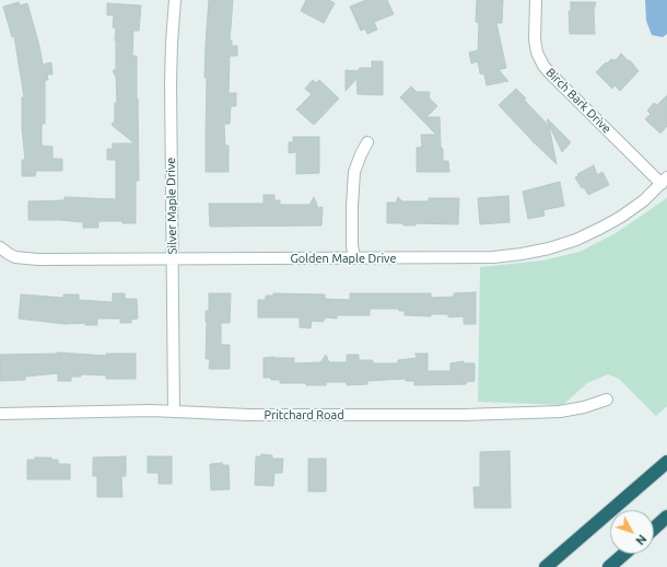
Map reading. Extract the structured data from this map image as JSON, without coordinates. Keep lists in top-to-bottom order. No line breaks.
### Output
{"streets":{"street":["Birch Bark Drive","Silver Maple Drive","Golden Maple Drive","Pritchard Road"]},"crossings":[["Birch Bark Drive","Golden Maple Drive"],["Silver Maple Drive","Golden Maple Drive"],["Silver Maple Drive","Pritchard Road"]],"north":"bottom right"}
